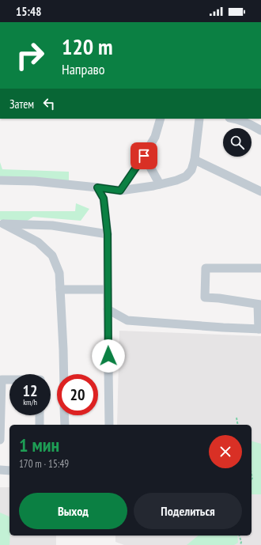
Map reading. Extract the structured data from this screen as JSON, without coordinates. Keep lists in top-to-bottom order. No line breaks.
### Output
{"page":{"status":"15:48","turn":["120 m","Направо"],"then":"Затем","speed":"12 km/h","limit":"20","heading":["1 мин","170 m · 15:49"],"buttons":["Выход","Поделиться"]}}
